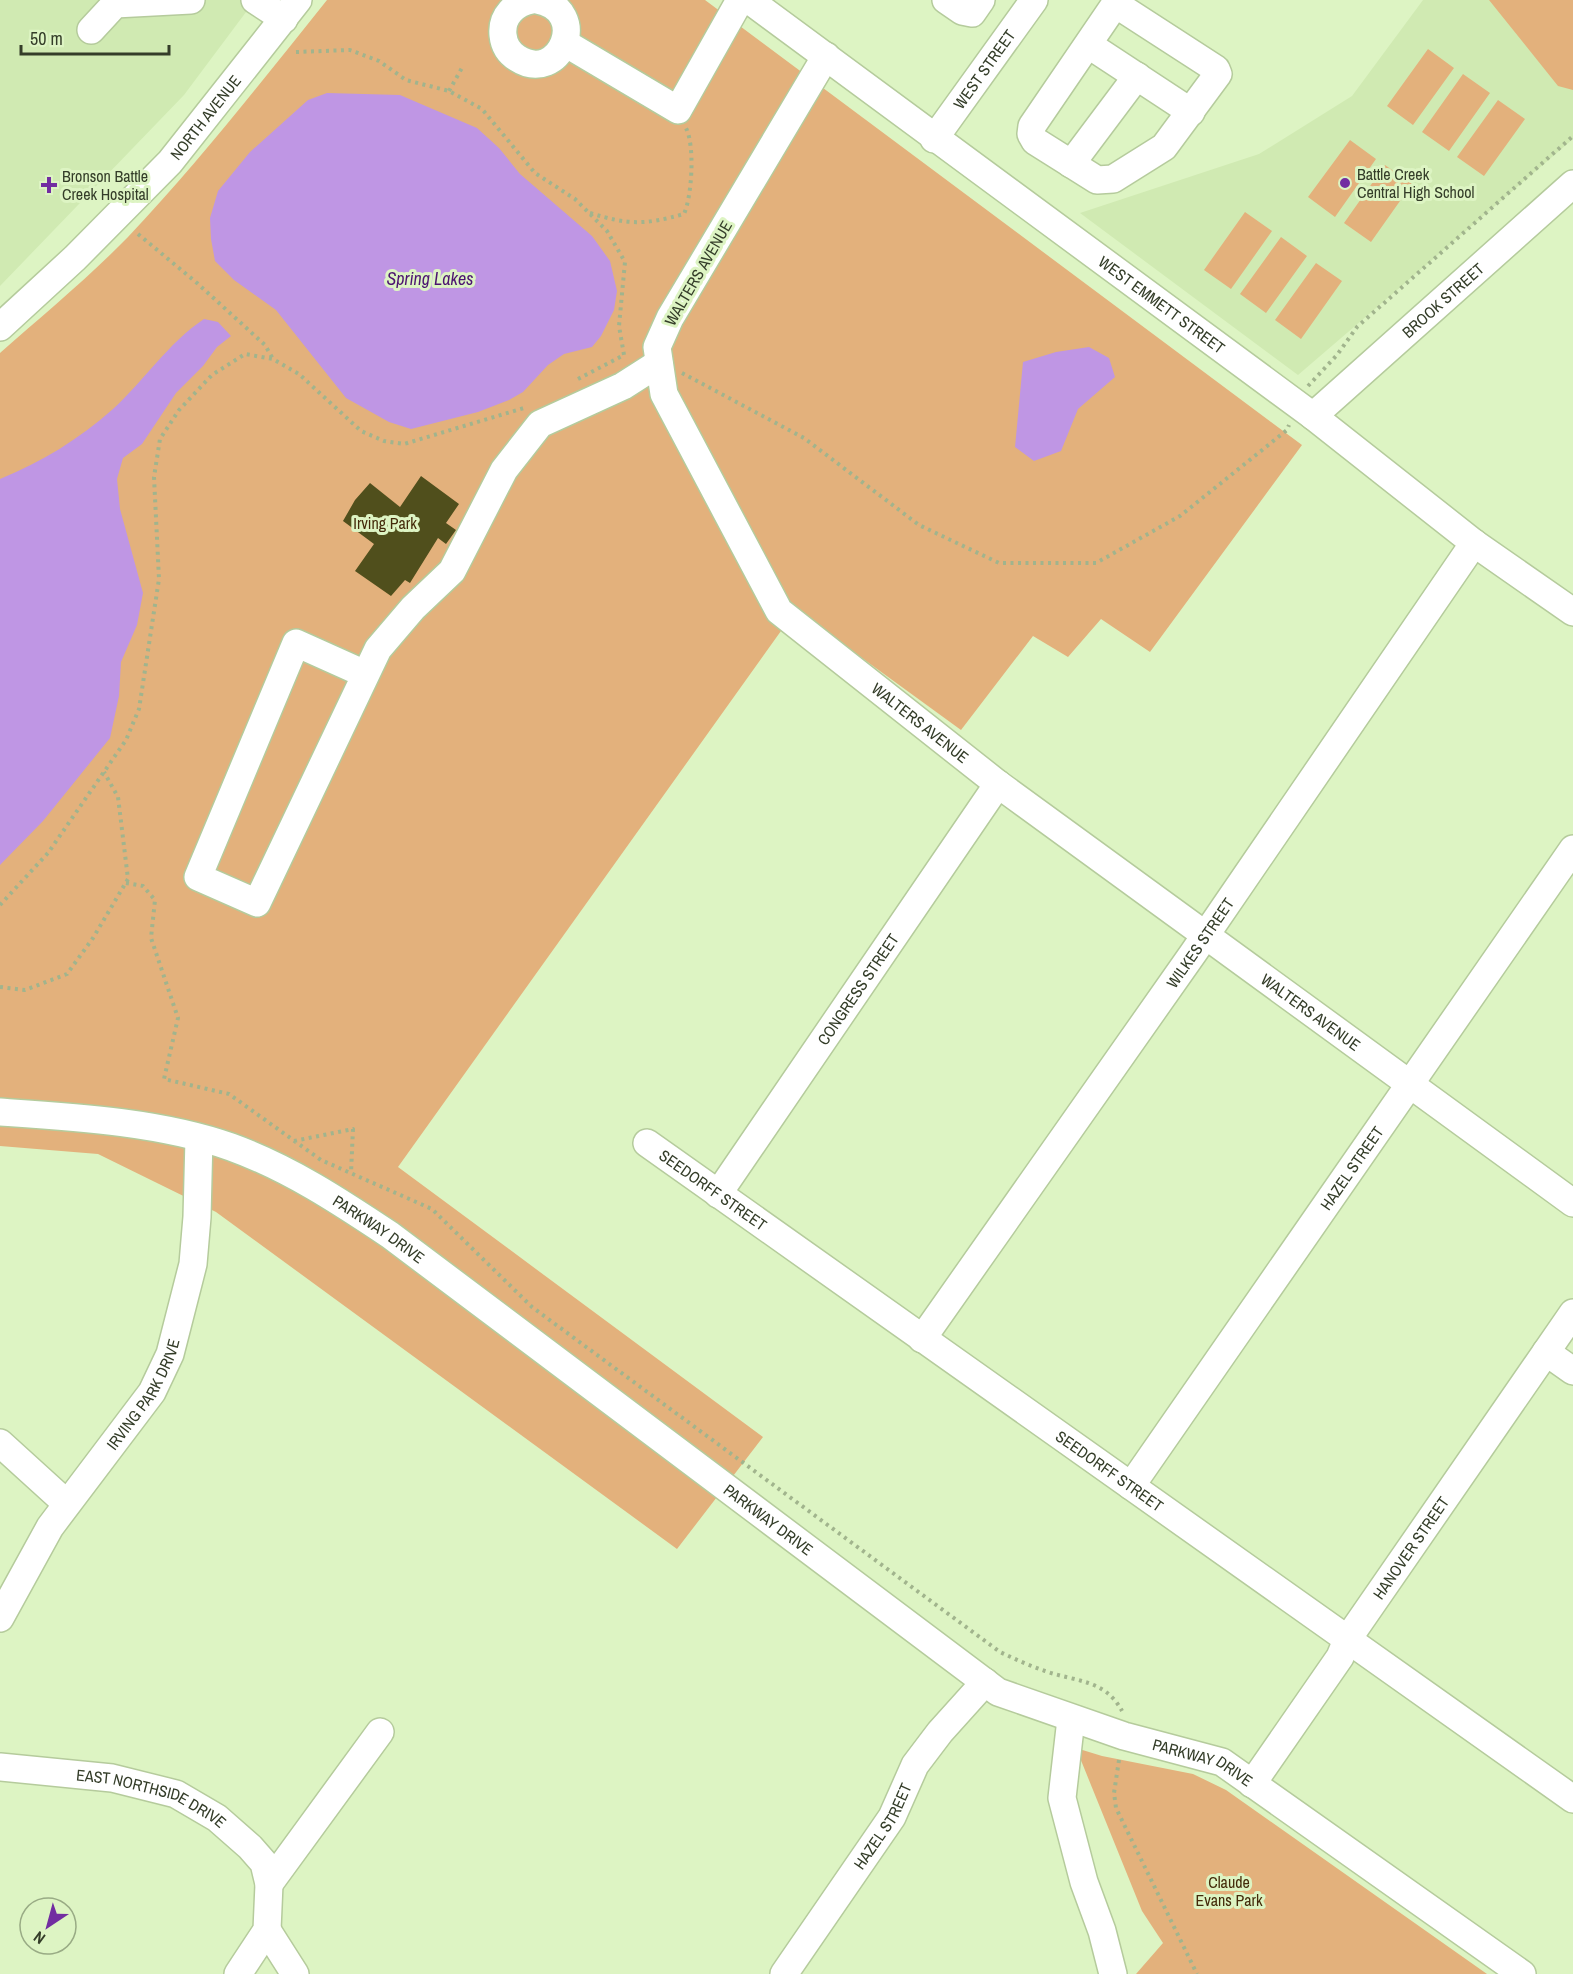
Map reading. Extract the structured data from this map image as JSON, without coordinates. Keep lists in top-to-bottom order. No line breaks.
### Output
{"streets":{"street":["WEST STREET","NORTH AVENUE","WALTERS AVENUE","BROOK STREET","WEST EMMETT STREET","WILKES STREET","CONGRESS STREET","HAZEL STREET","SEEDORFF STREET","PARKWAY DRIVE","IRVING PARK DRIVE","HANOVER STREET","EAST NORTHSIDE DRIVE"]},"crossings":[["WEST STREET","WEST EMMETT STREET"],["WALTERS AVENUE","WEST EMMETT STREET"],["WALTERS AVENUE","WILKES STREET"],["WALTERS AVENUE","CONGRESS STREET"],["WALTERS AVENUE","HAZEL STREET"],["BROOK STREET","WEST EMMETT STREET"],["WEST EMMETT STREET","WILKES STREET"],["WILKES STREET","SEEDORFF STREET"],["CONGRESS STREET","SEEDORFF STREET"],["HAZEL STREET","SEEDORFF STREET"],["HAZEL STREET","PARKWAY DRIVE"],["SEEDORFF STREET","HANOVER STREET"],["PARKWAY DRIVE","IRVING PARK DRIVE"],["PARKWAY DRIVE","HANOVER STREET"]],"water":["Spring Lakes"],"parks":["Irving Park","Claude Evans Park"],"places":{"other":["Battle Creek Central High School"],"health":["Bronson Battle Creek Hospital"]},"scale_bar":"50 m","north":"bottom left"}
